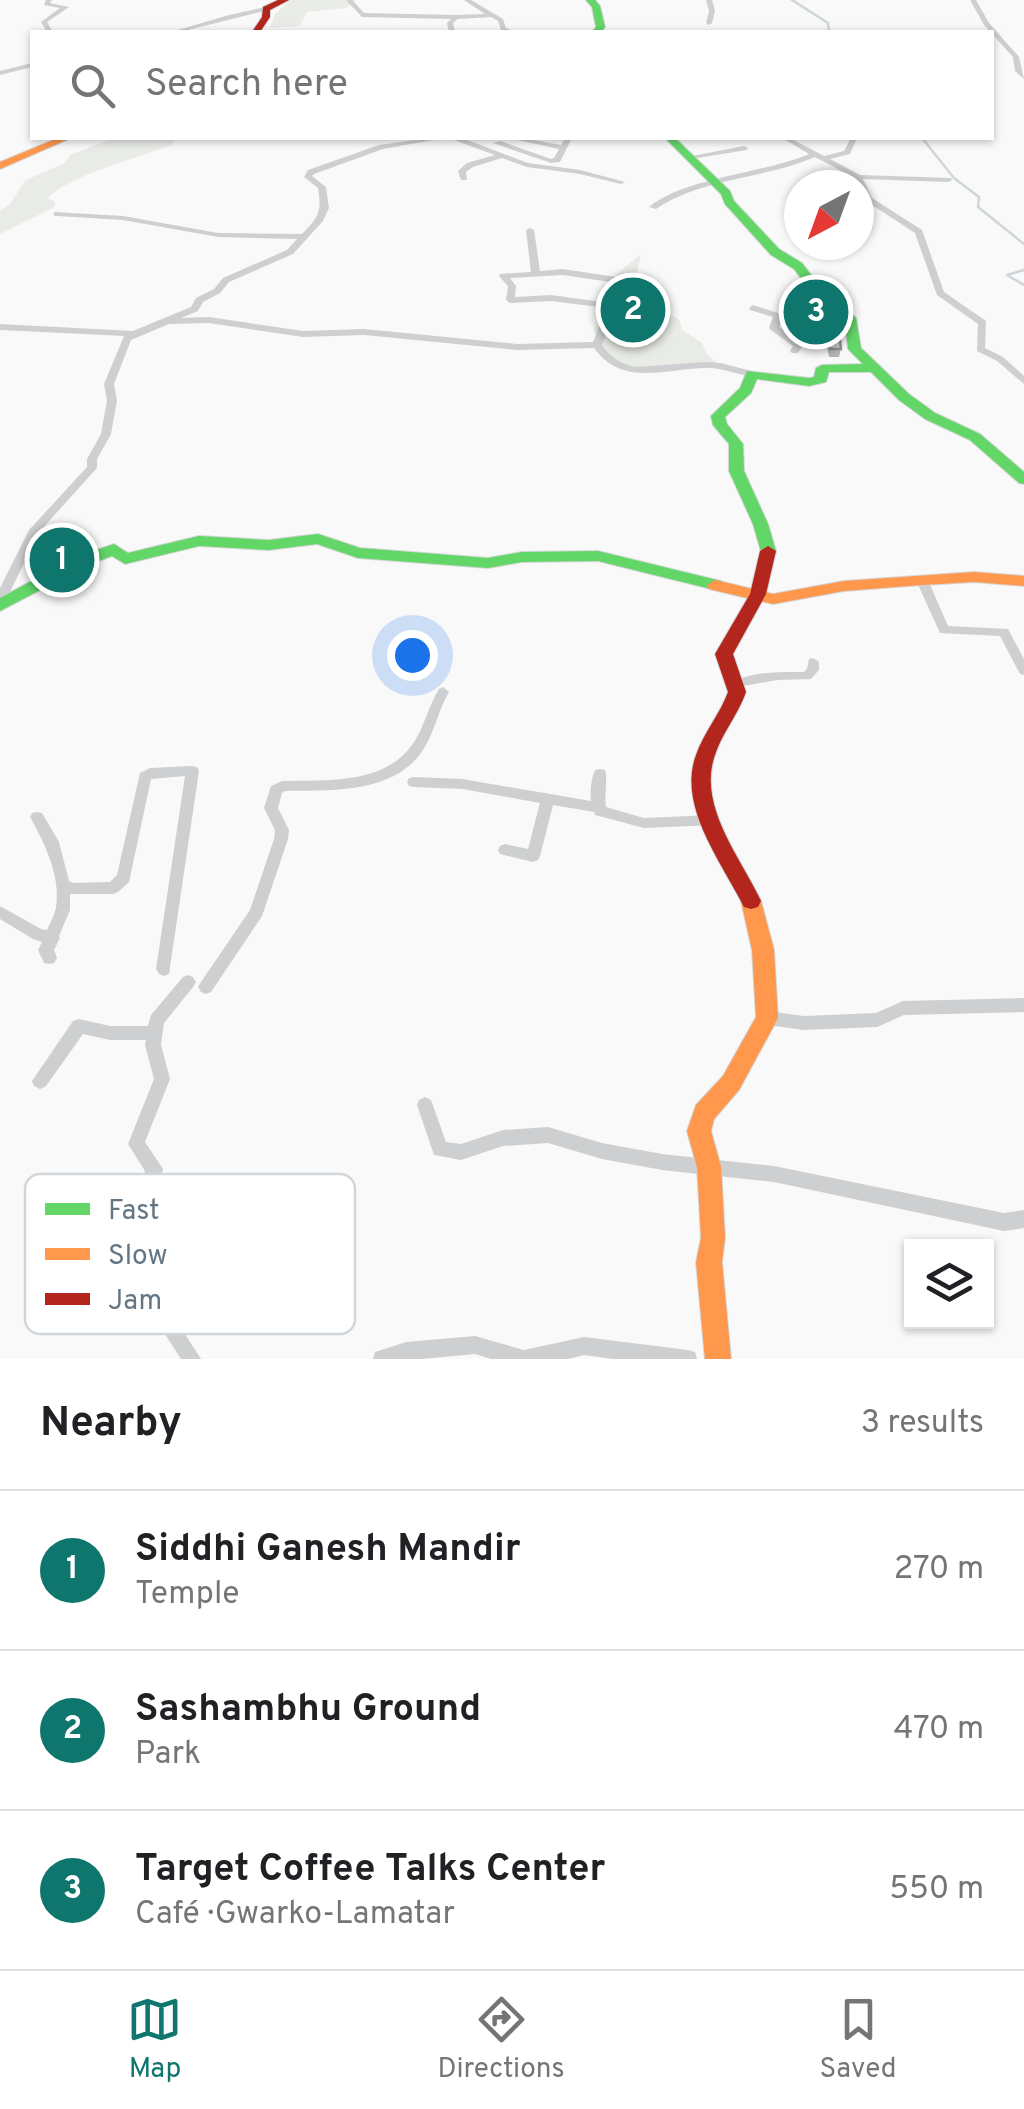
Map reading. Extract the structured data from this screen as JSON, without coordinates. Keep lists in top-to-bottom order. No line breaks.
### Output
{"legend":["Fast","Slow","Jam"],"north":"bottom left","page":{"search":"Search here","pins":["2","3","1"],"heading":["Nearby","3 results"],"list":[{"mark":"1","name":"Siddhi Ganesh Mandir","note":"Temple","value":"270 m"},{"mark":"2","name":"Sashambhu Ground","note":"Park","value":"470 m"},{"mark":"3","name":"Target Coffee Talks Center","note":"Café · Gwarko-Lamatar","value":"550 m"}],"nav":["Map","Directions","Saved"]}}
